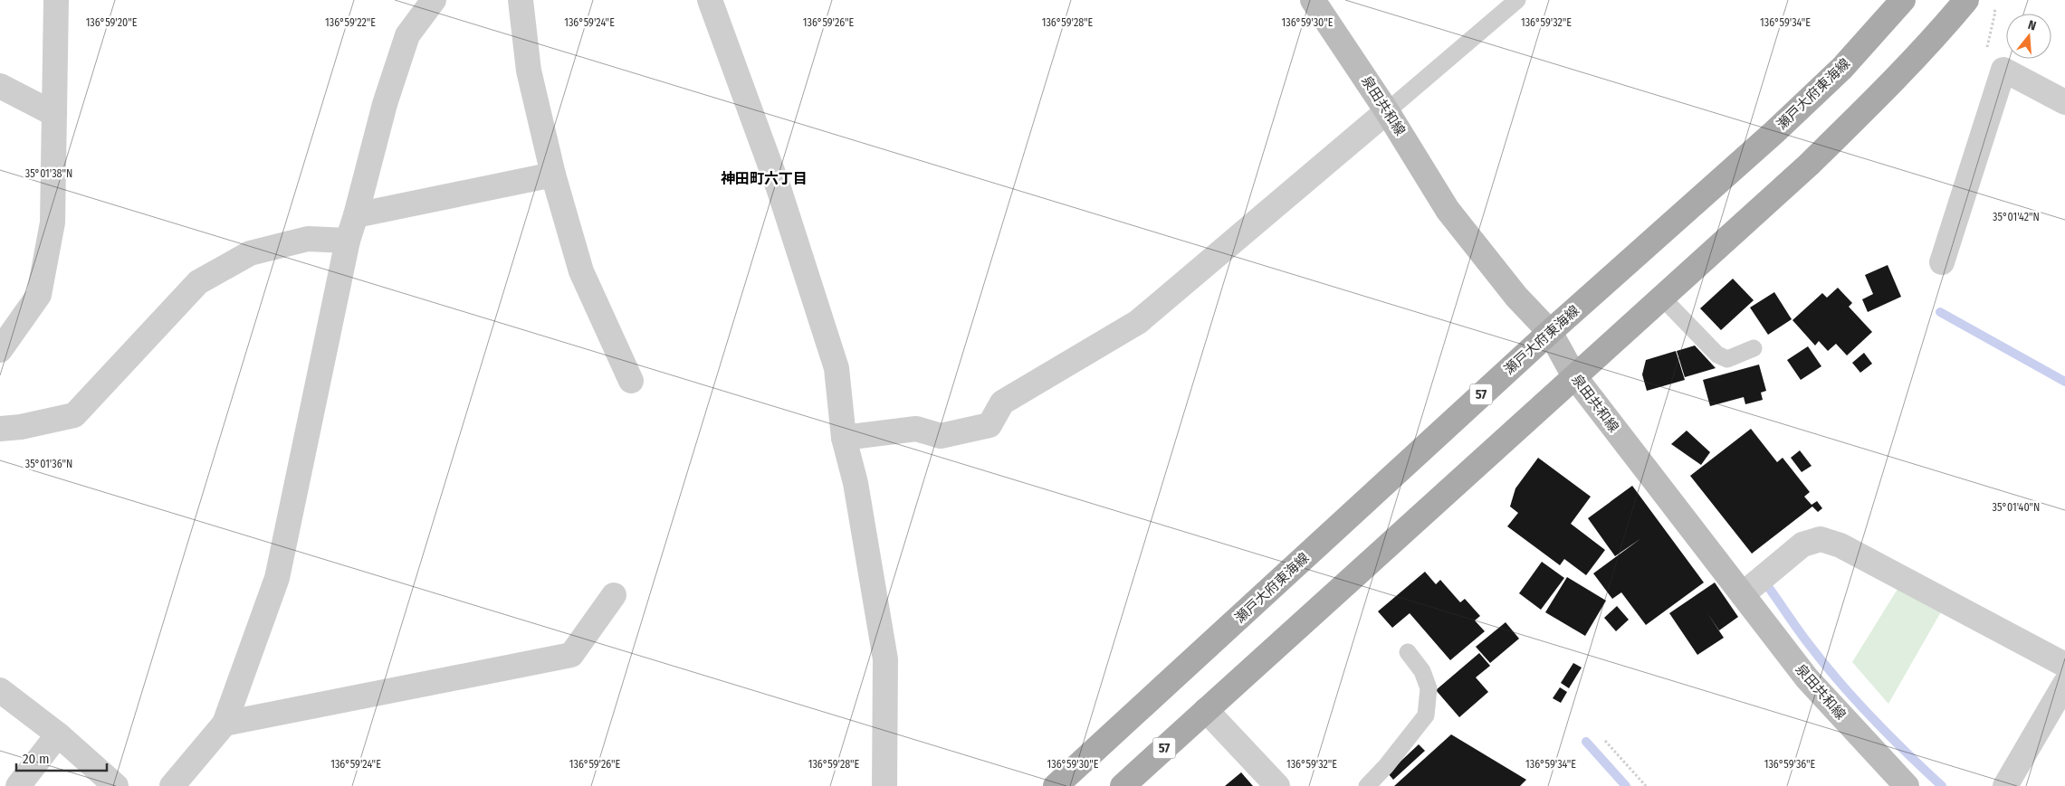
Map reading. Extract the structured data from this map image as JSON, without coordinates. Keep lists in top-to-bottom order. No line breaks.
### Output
{"streets":{"main road":["瀬戸大府東海線","泉田共和線","57"]},"crossings":[["瀬戸大府東海線","泉田共和線"],["泉田共和線","57"]],"districts":["神田町六丁目"],"scale_bar":"20 m","north":"top","coordinates":["136°59'20\"E","136°59'22\"E","136°59'24\"E","136°59'26\"E","136°59'28\"E","136°59'30\"E","136°59'32\"E","136°59'34\"E","35°01'38\"N","35°01'42\"N","35°01'36\"N","35°01'40\"N","136°59'36\"E"]}
